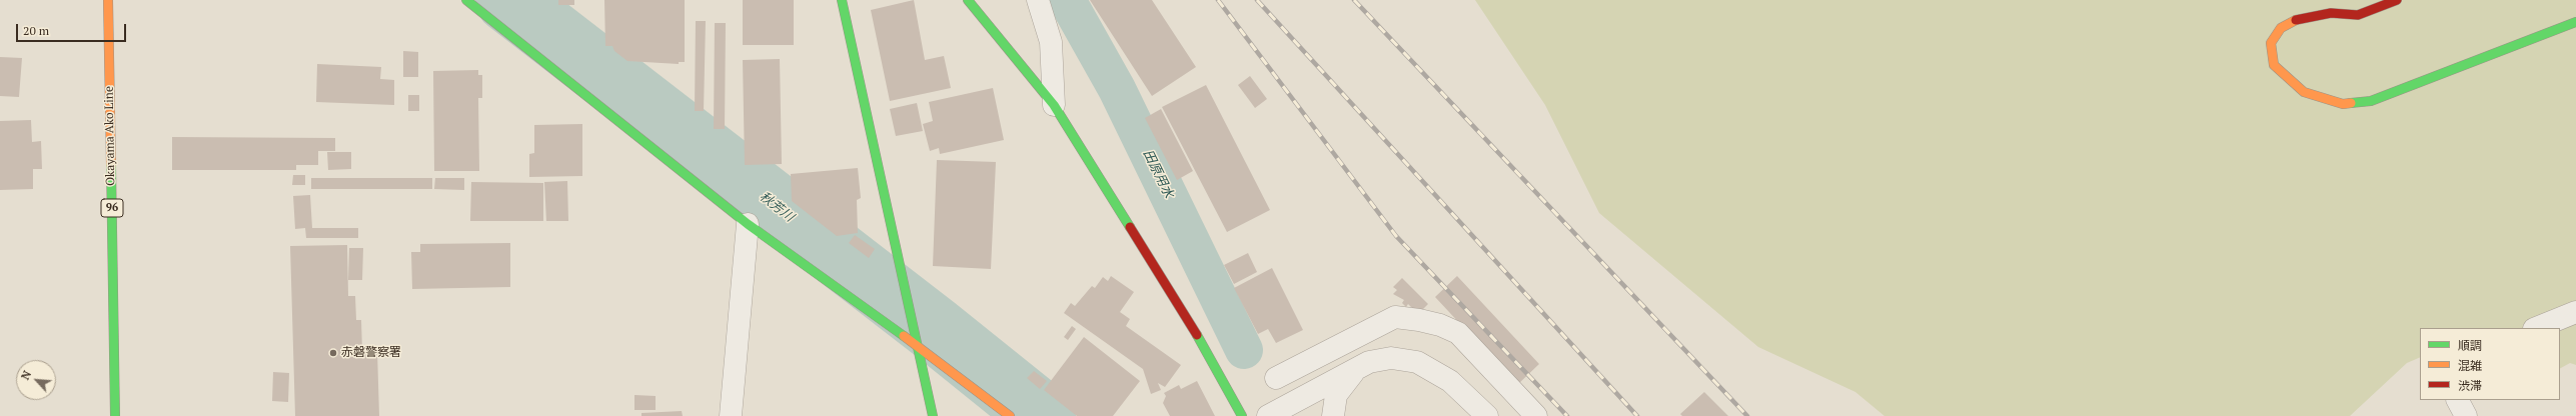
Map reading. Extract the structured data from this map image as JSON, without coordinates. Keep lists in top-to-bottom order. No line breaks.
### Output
{"streets":{"street":["Okayama Ako Line","96"]},"water":["田原用水","秋芳川"],"places":["赤磐警察署"],"legend":["順調","混雑","渋滞"],"scale_bar":"20 m","north":"top left"}
